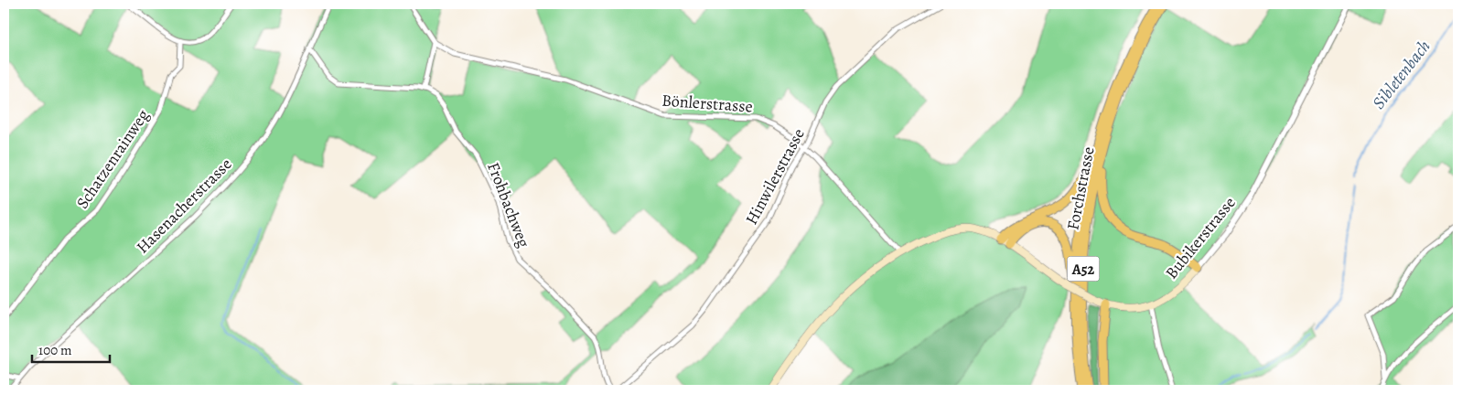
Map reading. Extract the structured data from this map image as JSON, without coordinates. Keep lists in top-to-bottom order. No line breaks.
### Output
{"streets":{"highway":["Forchstrasse","A52"],"main road":["Bubikerstrasse"],"street":["Bönlerstrasse","Schatzenrainweg","Hinwilerstrasse","Frohbachweg","Hasenacherstrasse"]},"crossings":[["Bönlerstrasse","Hinwilerstrasse"],["Bönlerstrasse","Bubikerstrasse"]],"water":["Sibletenbach"],"scale_bar":"100 m"}
